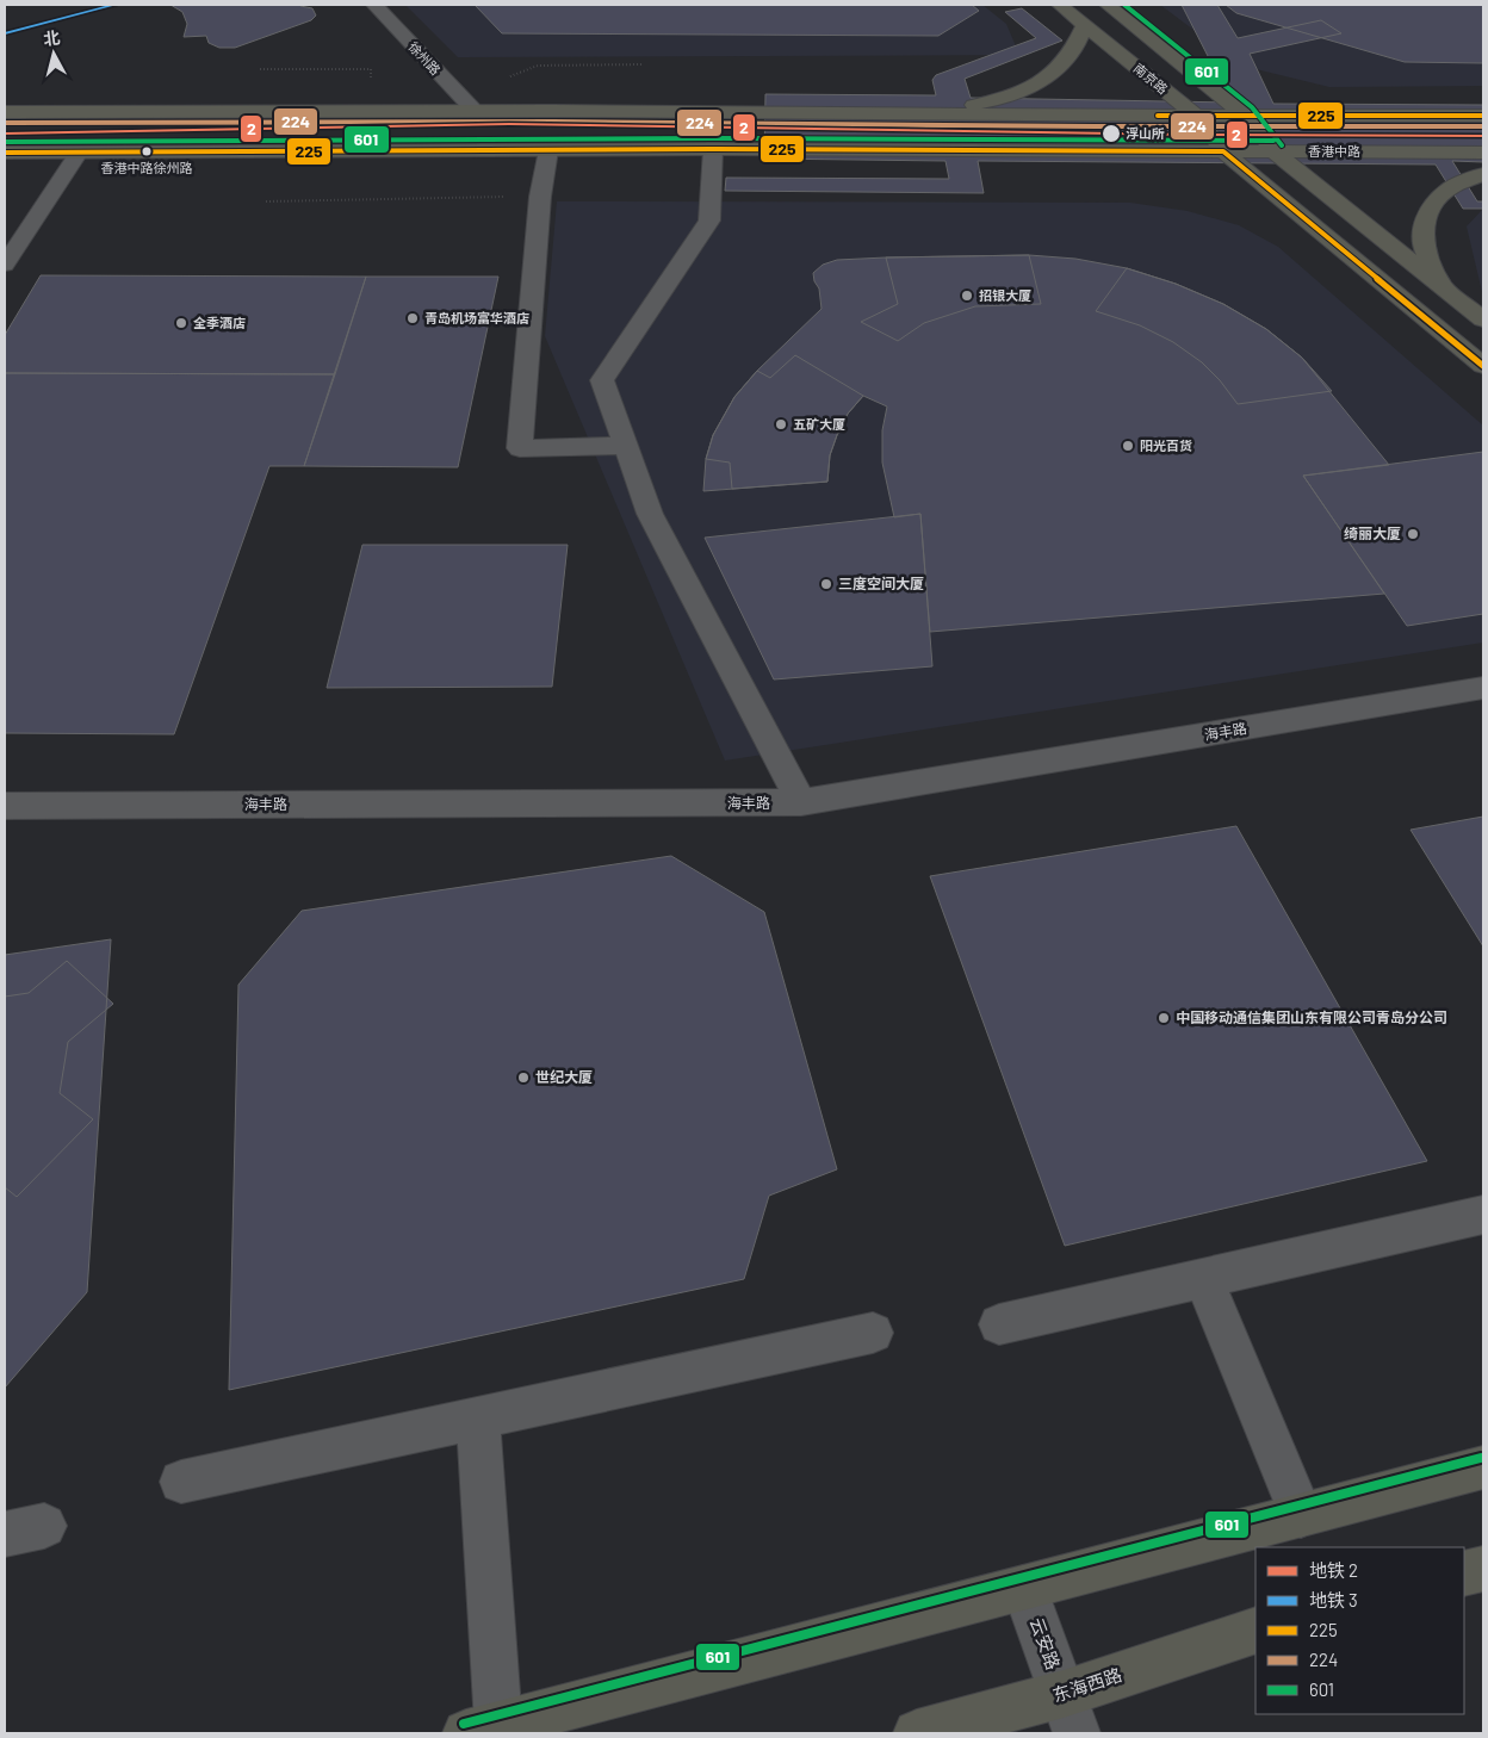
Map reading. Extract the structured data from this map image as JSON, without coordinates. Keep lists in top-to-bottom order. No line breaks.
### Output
{"streets":{"main road":["南京路","香港中路","东海西路"],"street":["徐州路","海丰路","云安路"]},"crossings":[["南京路","香港中路"],["云安路","东海西路"]],"places":["浮山所","香港中路徐州路","招银大厦","青岛机场富华酒店","全季酒店","五矿大厦","阳光百货","绮丽大厦","三度空间大厦","中国移动通信集团山东有限公司青岛分公司","世纪大厦"],"lines":["metro line 3","transit line 601","transit line 225","transit line 224","metro line 2"],"legend":["地铁 2","地铁 3","225","224","601"],"north":"top"}
